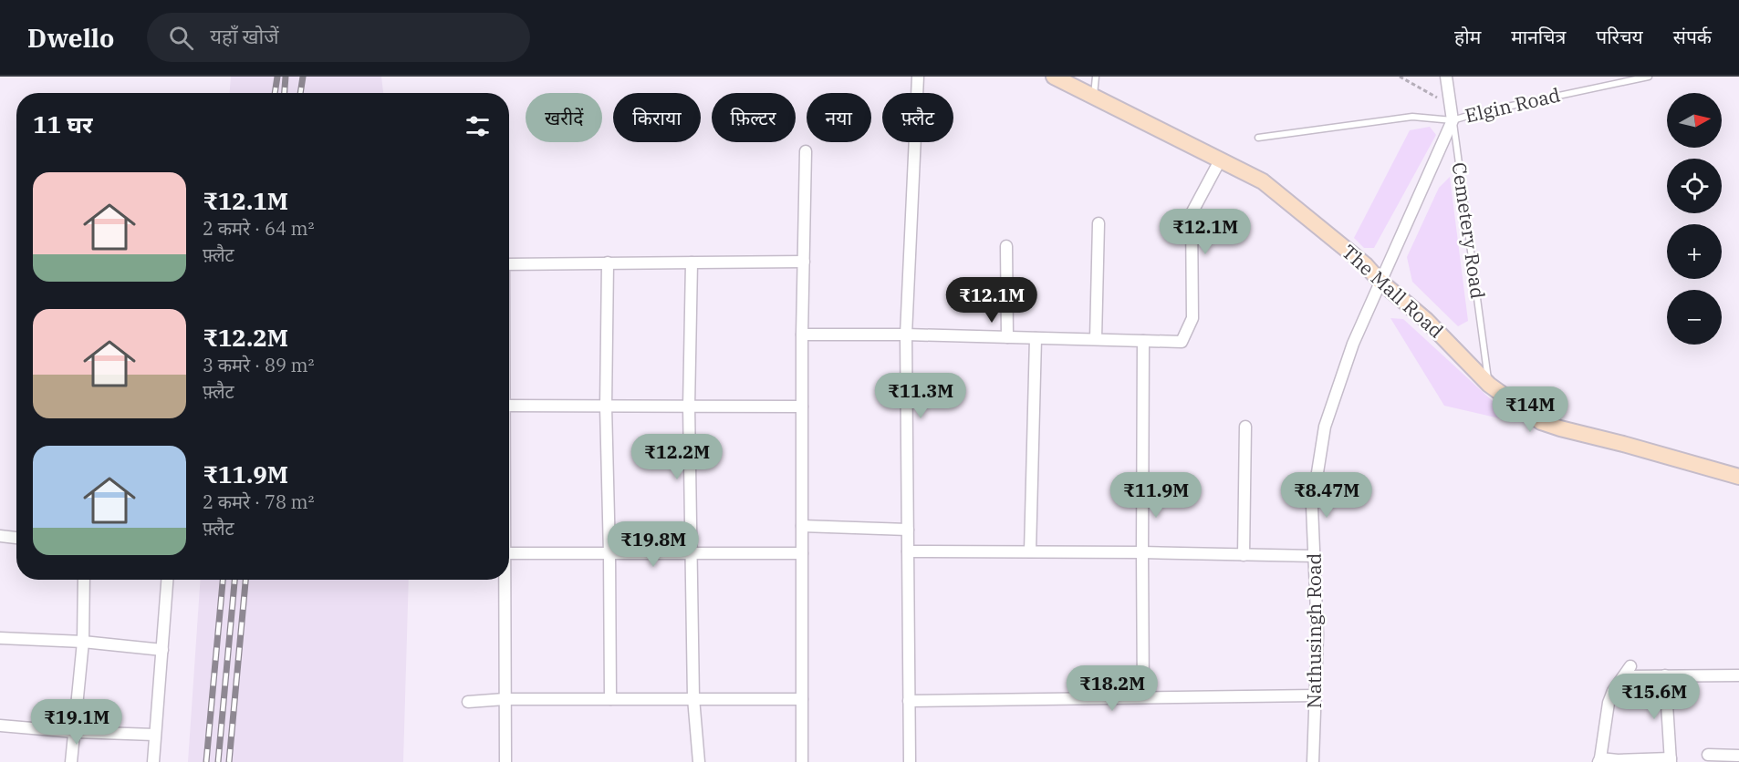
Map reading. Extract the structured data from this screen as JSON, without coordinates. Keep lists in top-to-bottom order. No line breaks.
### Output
{"streets":{"street":["Elgin Road","Cemetery Road","The Mall Road","Nathusingh Road"]},"crossings":[["Elgin Road","Cemetery Road"],["Elgin Road","The Mall Road"],["Elgin Road","Nathusingh Road"],["Cemetery Road","The Mall Road"],["The Mall Road","Nathusingh Road"]],"north":"right","page":{"header":"Dwello","search":"यहाँ खोजें","nav":["होम","मानचित्र","परिचय","संपर्क"],"map_buttons":["+","−"],"chip":["खरीदें","किराया","फ़िल्टर","नया","फ़्लैट"],"heading":"11 घर","list":[{"name":"₹12.1M","note":"2 कमरे · 64 m² · फ़्लैट"},{"name":"₹12.2M","note":"3 कमरे · 89 m² · फ़्लैट"},{"name":"₹11.9M","note":"2 कमरे · 78 m² · फ़्लैट"}],"price":["₹12.1M","₹12.1M","₹11.3M","₹14M","₹12.2M","₹11.9M","₹8.47M","₹19.8M","₹18.2M","₹15.6M","₹19.1M"]}}
